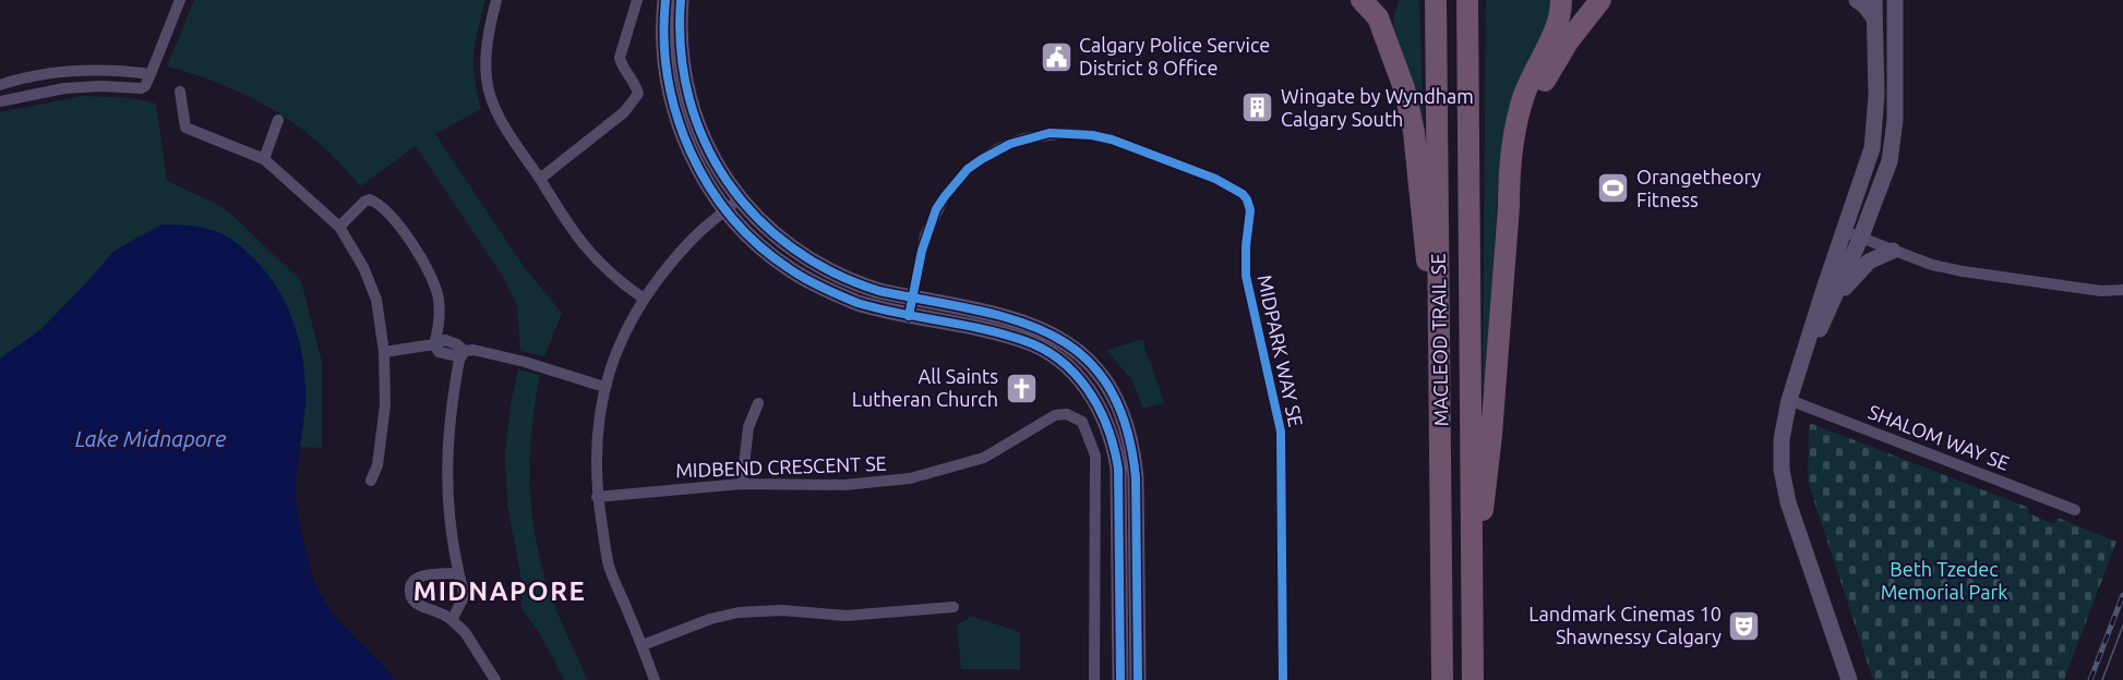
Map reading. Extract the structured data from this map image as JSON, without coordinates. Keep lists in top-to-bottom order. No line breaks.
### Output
{"streets":{"highway":["MACLEOD TRAIL SE"],"street":["MIDPARK WAY SE","SHALOM WAY SE","MIDBEND CRESCENT SE"]},"districts":["MIDNAPORE"],"water":["Lake Midnapore"],"parks":["Beth Tzedec Memorial Park"],"places":{"public building":["Calgary Police Service District 8 Office"],"building":["Wingate by Wyndham Calgary South"],"sports":["Orangetheory Fitness"],"church":["All Saints Lutheran Church"],"theatre":["Landmark Cinemas 10 Shawnessy Calgary"]}}
